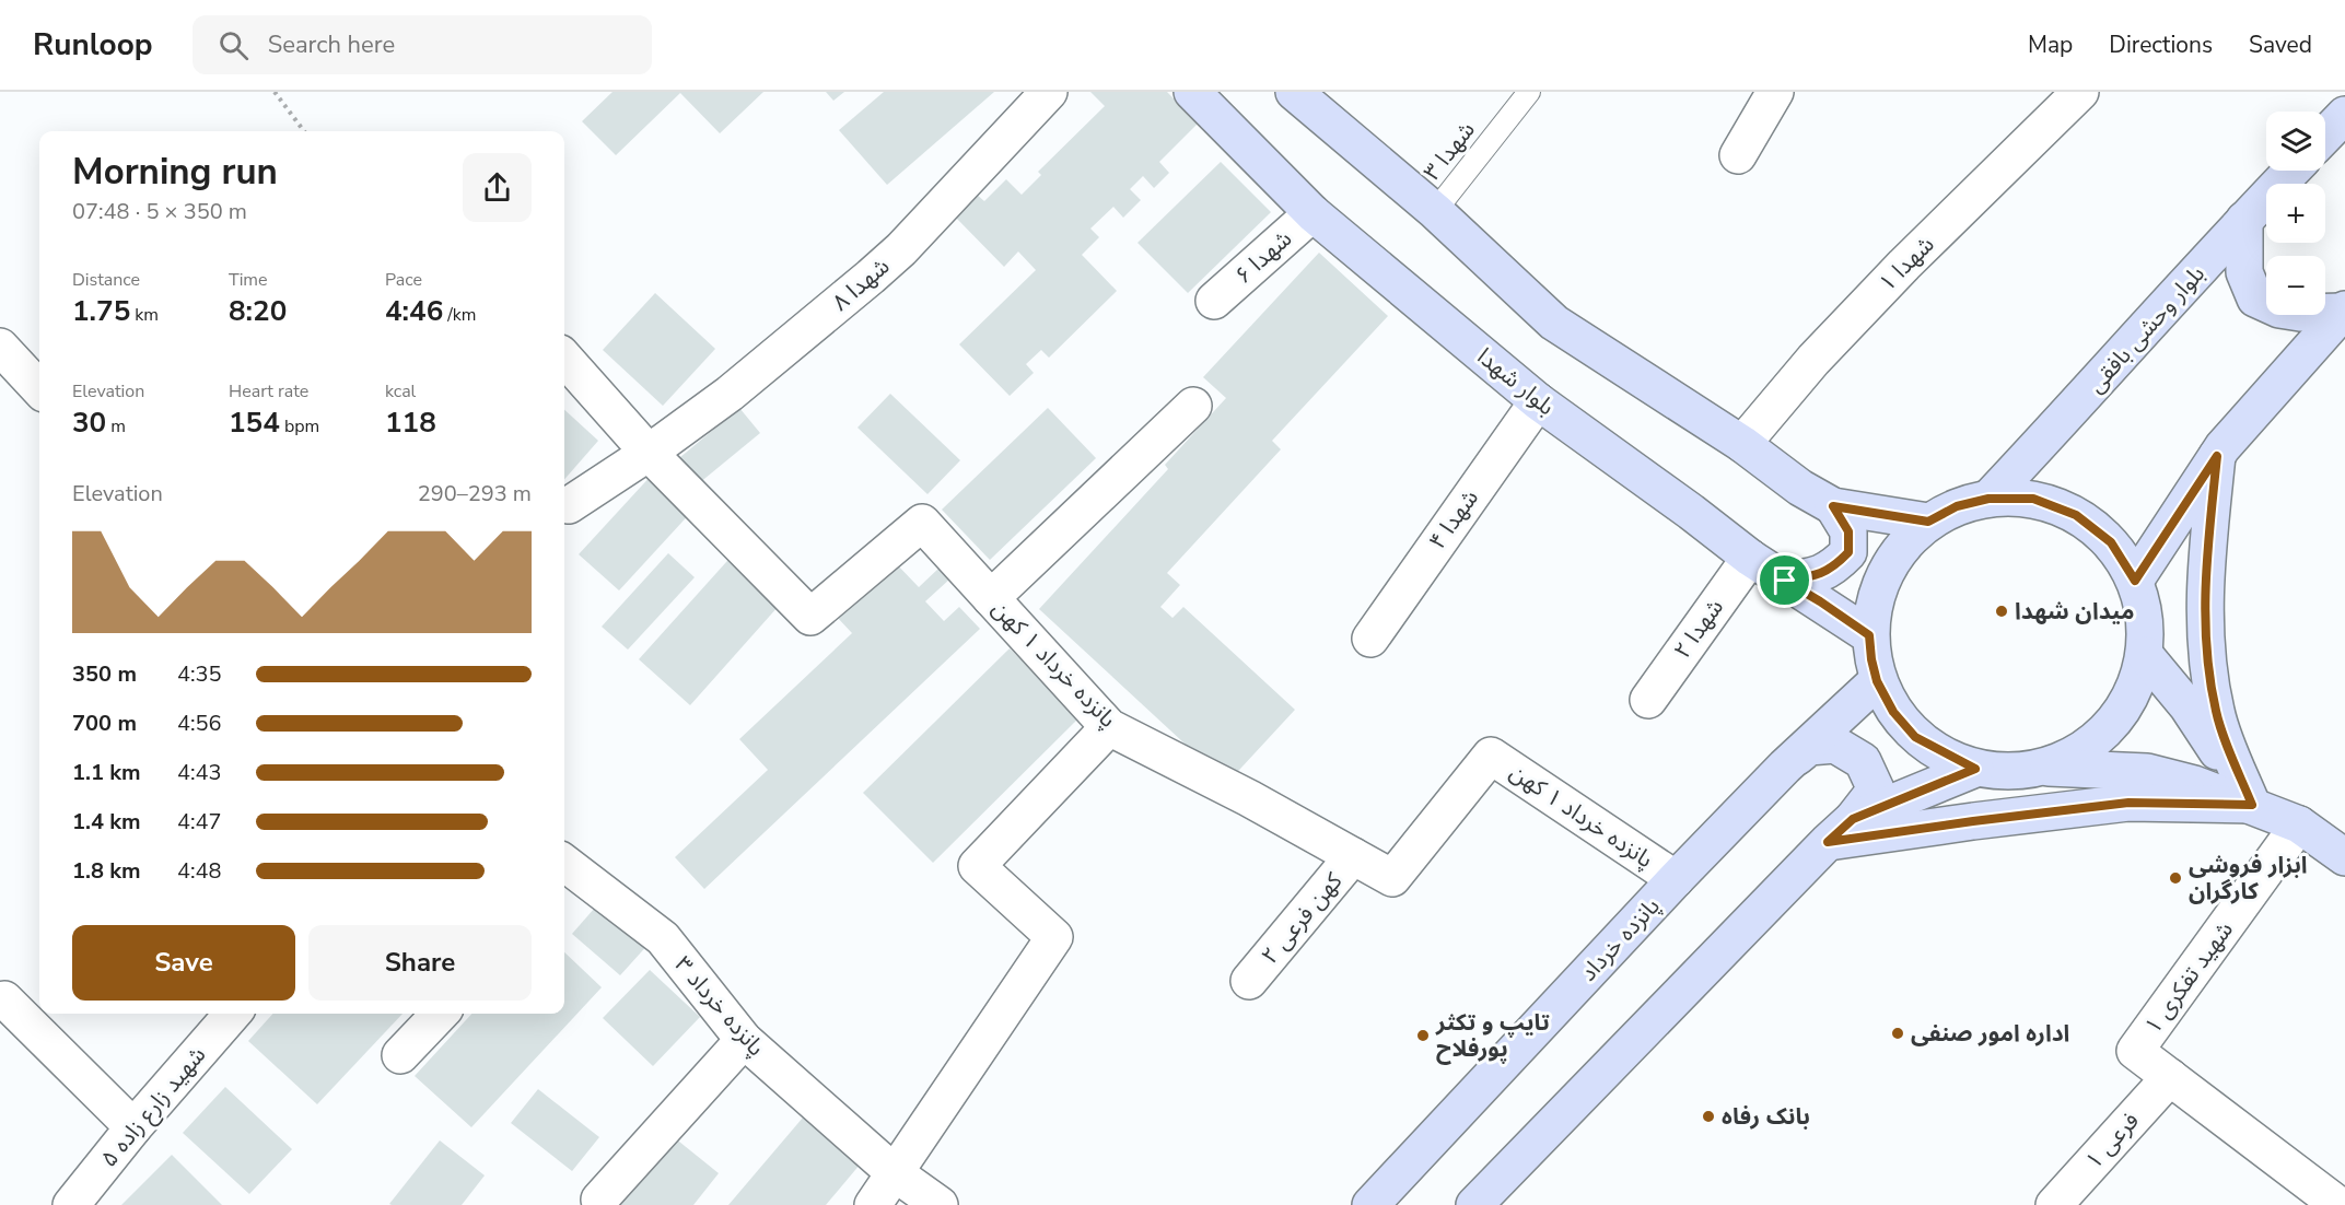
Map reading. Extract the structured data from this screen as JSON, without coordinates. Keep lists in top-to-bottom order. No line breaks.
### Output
{"streets":{"main road":["بلوار وحشی بافقی","بلوار شهدا","پانزده خرداد"],"street":["شهدا ۶","شهدا ۱","شهدا ۸","شهدا ۴","شهدا ۲","پانزده خرداد ۱ کهن","کهن فرعی ۲","شهید تفکری ۱","پانزده خرداد ۳","شهید زارع زاده ۵","فرعی ۱"],"lane":["شهدا ۳"]},"crossings":[["شهدا ۶","بلوار شهدا"],["شهدا ۸","پانزده خرداد ۱ کهن"],["بلوار شهدا","شهدا ۴"],["بلوار شهدا","شهدا ۲"],["پانزده خرداد ۱ کهن","کهن فرعی ۲"],["پانزده خرداد ۱ کهن","پانزده خرداد"],["شهید تفکری ۱","فرعی ۱"]],"places":["میدان شهدا","ابزار فروشی کارگران","اداره امور صنفی","تایپ و تکثر پورفلاح","بانک رفاه"],"page":{"header":"Runloop","search":"Search here","nav":["Map","Directions","Saved"],"map_buttons":["+","−"],"heading":["Morning run","07:48 · 5 × 350 m"],"stats":[["Distance","1.75 km"],["Time","8:20"],["Pace","4:46 /km"],["Elevation","30 m"],["Heart rate","154 bpm"],["kcal","118"]],"chart":["Elevation","290–293 m"],"list":[{"name":"350 m","note":"4:35"},{"name":"700 m","note":"4:56"},{"name":"1.1 km","note":"4:43"},{"name":"1.4 km","note":"4:47"},{"name":"1.8 km","note":"4:48"}],"buttons":["Save","Share"]}}
